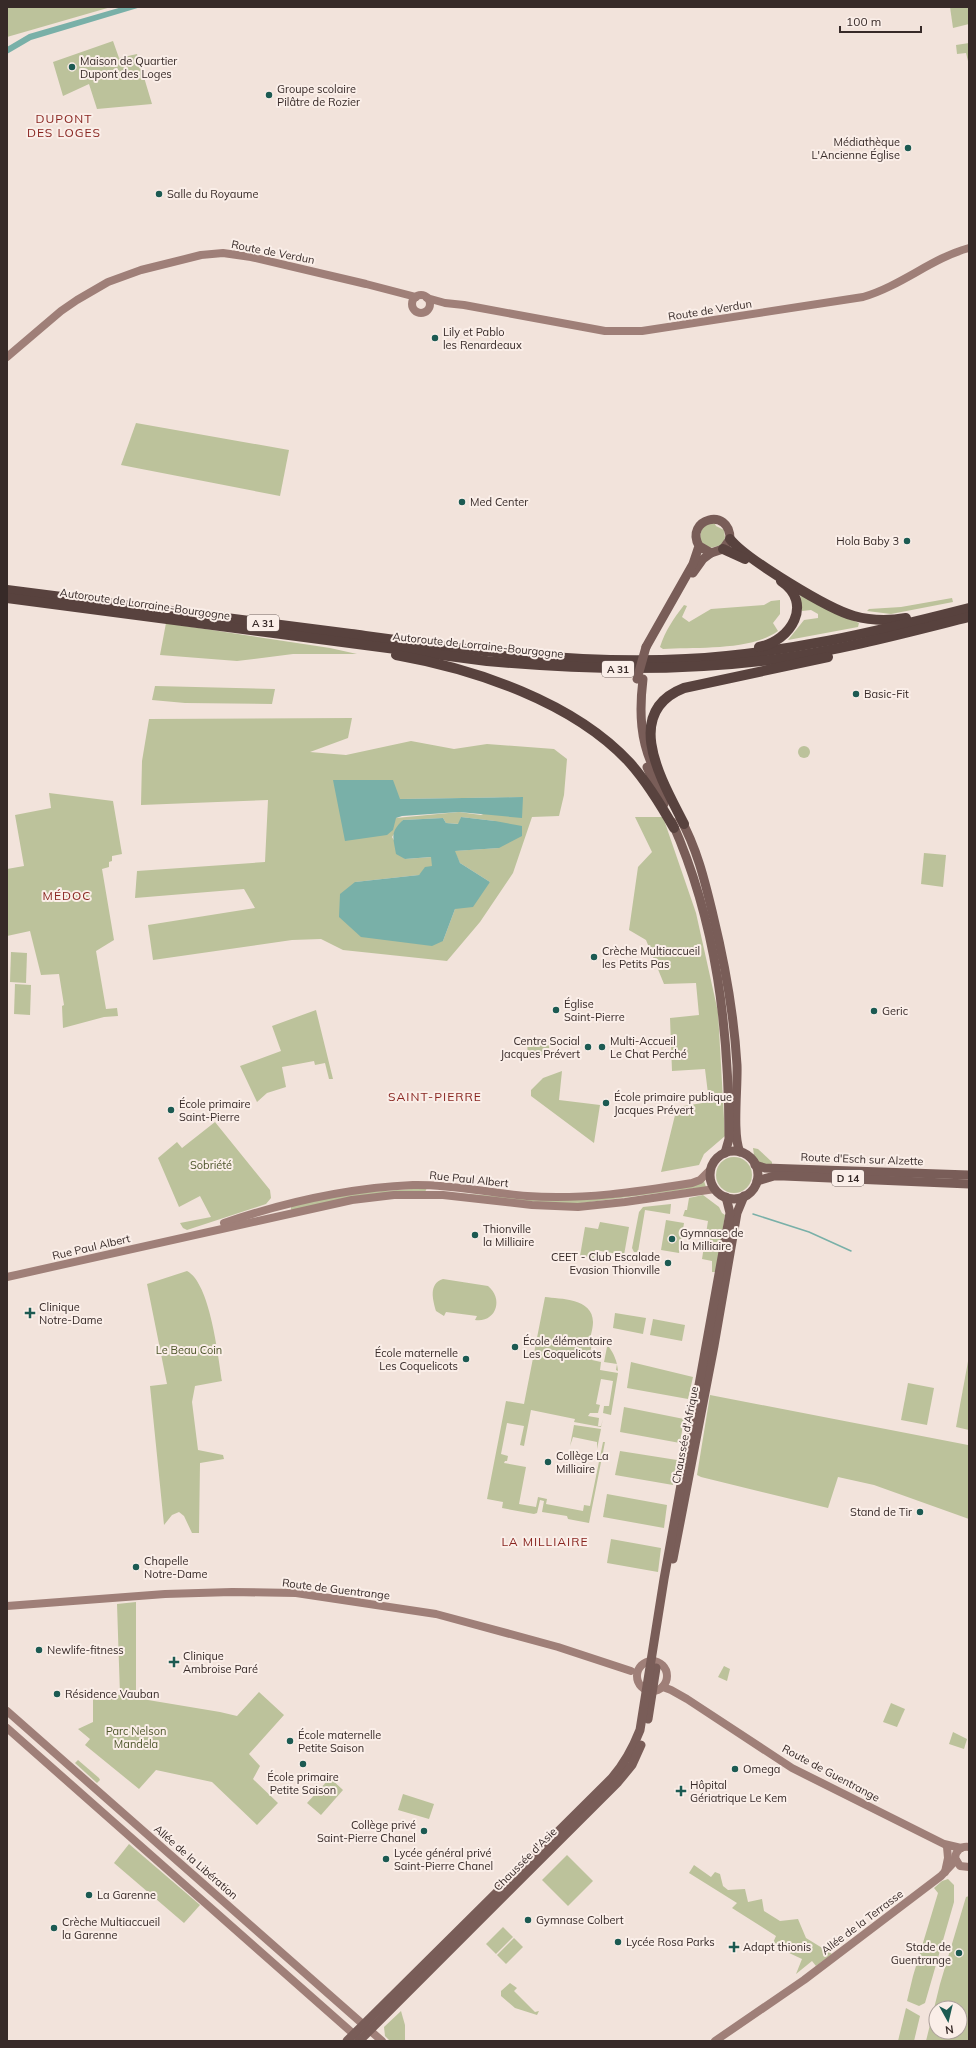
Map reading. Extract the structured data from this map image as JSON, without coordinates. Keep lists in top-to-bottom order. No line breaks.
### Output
{"streets":{"highway":["Autoroute de Lorraine-Bourgogne","A 31"],"main road":["Route de Verdun","Route d'Esch sur Alzette","D 14","Rue Paul Albert","Chaussée d'Afrique","Route de Guentrange","Chaussée d'Asie","Allée de la Libération","Allée de la Terrasse"]},"crossings":[["Route d'Esch sur Alzette","D 14"],["Route d'Esch sur Alzette","Rue Paul Albert"],["Route d'Esch sur Alzette","Chaussée d'Afrique"],["D 14","Rue Paul Albert"],["D 14","Chaussée d'Afrique"],["Rue Paul Albert","Chaussée d'Afrique"],["Chaussée d'Afrique","Chaussée d'Asie"],["Route de Guentrange","Allée de la Terrasse"],["Chaussée d'Asie","Allée de la Libération"]],"districts":["DUPONT DES LOGES","MÉDOC","SAINT-PIERRE","LA MILLIAIRE"],"parks":["Sobriété","Le Beau Coin","Parc Nelson Mandela"],"places":{"other":["Maison de Quartier Dupont des Loges","Groupe scolaire Pilâtre de Rozier","Médiathèque L'Ancienne Église","Salle du Royaume","Lily et Pablo les Renardeaux","Med Center","Hola Baby 3","Basic-Fit","Crèche Multiaccueil les Petits Pas","Église Saint-Pierre","Geric","Centre Social Jacques Prévert","Multi-Accueil Le Chat Perché","École primaire publique Jacques Prévert","École primaire Saint-Pierre","Thionville la Milliaire","Gymnase de la Milliaire","CEET - Club Escalade Evasion Thionville","École élémentaire Les Coquelicots","École maternelle Les Coquelicots","Collège La Milliaire","Stand de Tir","Chapelle Notre-Dame","Newlife-fitness","Résidence Vauban","École maternelle Petite Saison","École primaire Petite Saison","Omega","Collège privé Saint-Pierre Chanel","Lycée général privé Saint-Pierre Chanel","La Garenne","Gymnase Colbert","Crèche Multiaccueil la Garenne","Lycée Rosa Parks","Stade de Guentrange"],"health":["Clinique Notre-Dame","Clinique Ambroise Paré","Hôpital Gériatrique Le Kem","Adapt thionis"]},"scale_bar":"100 m","north":"bottom"}
